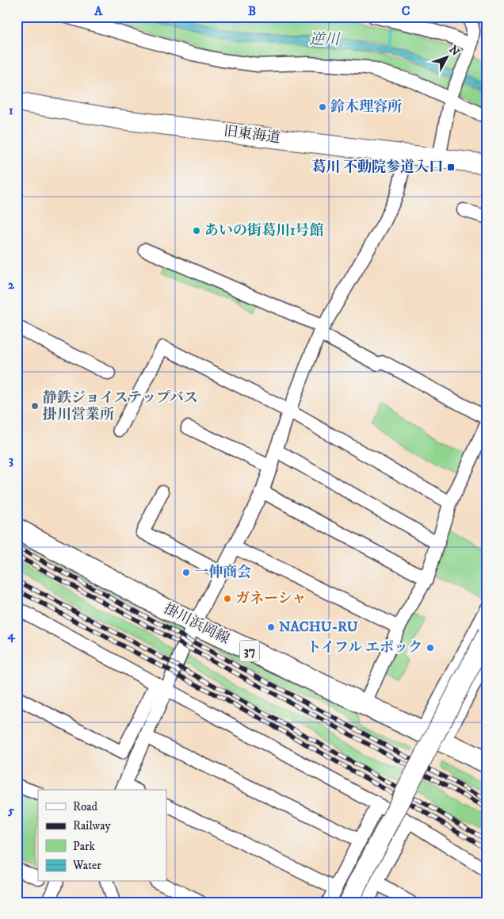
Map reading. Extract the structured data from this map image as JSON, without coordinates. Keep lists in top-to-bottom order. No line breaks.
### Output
{"streets":{"main road":["掛川浜岡線","37"],"street":["旧東海道"]},"water":["逆川"],"places":{"other":["鈴木理容所","あいの街葛川1号館","静鉄ジョイステップバス 掛川営業所","一伸商会","ガネーシャ","NACHU-RU","トイフル エポック"],"transit":["葛川 不動院参道入口"]},"legend":["Road","Railway","Park","Water"],"north":"top right","grid":{"columns":["A","B","C"],"rows":["1","2","3","4","5"]}}
